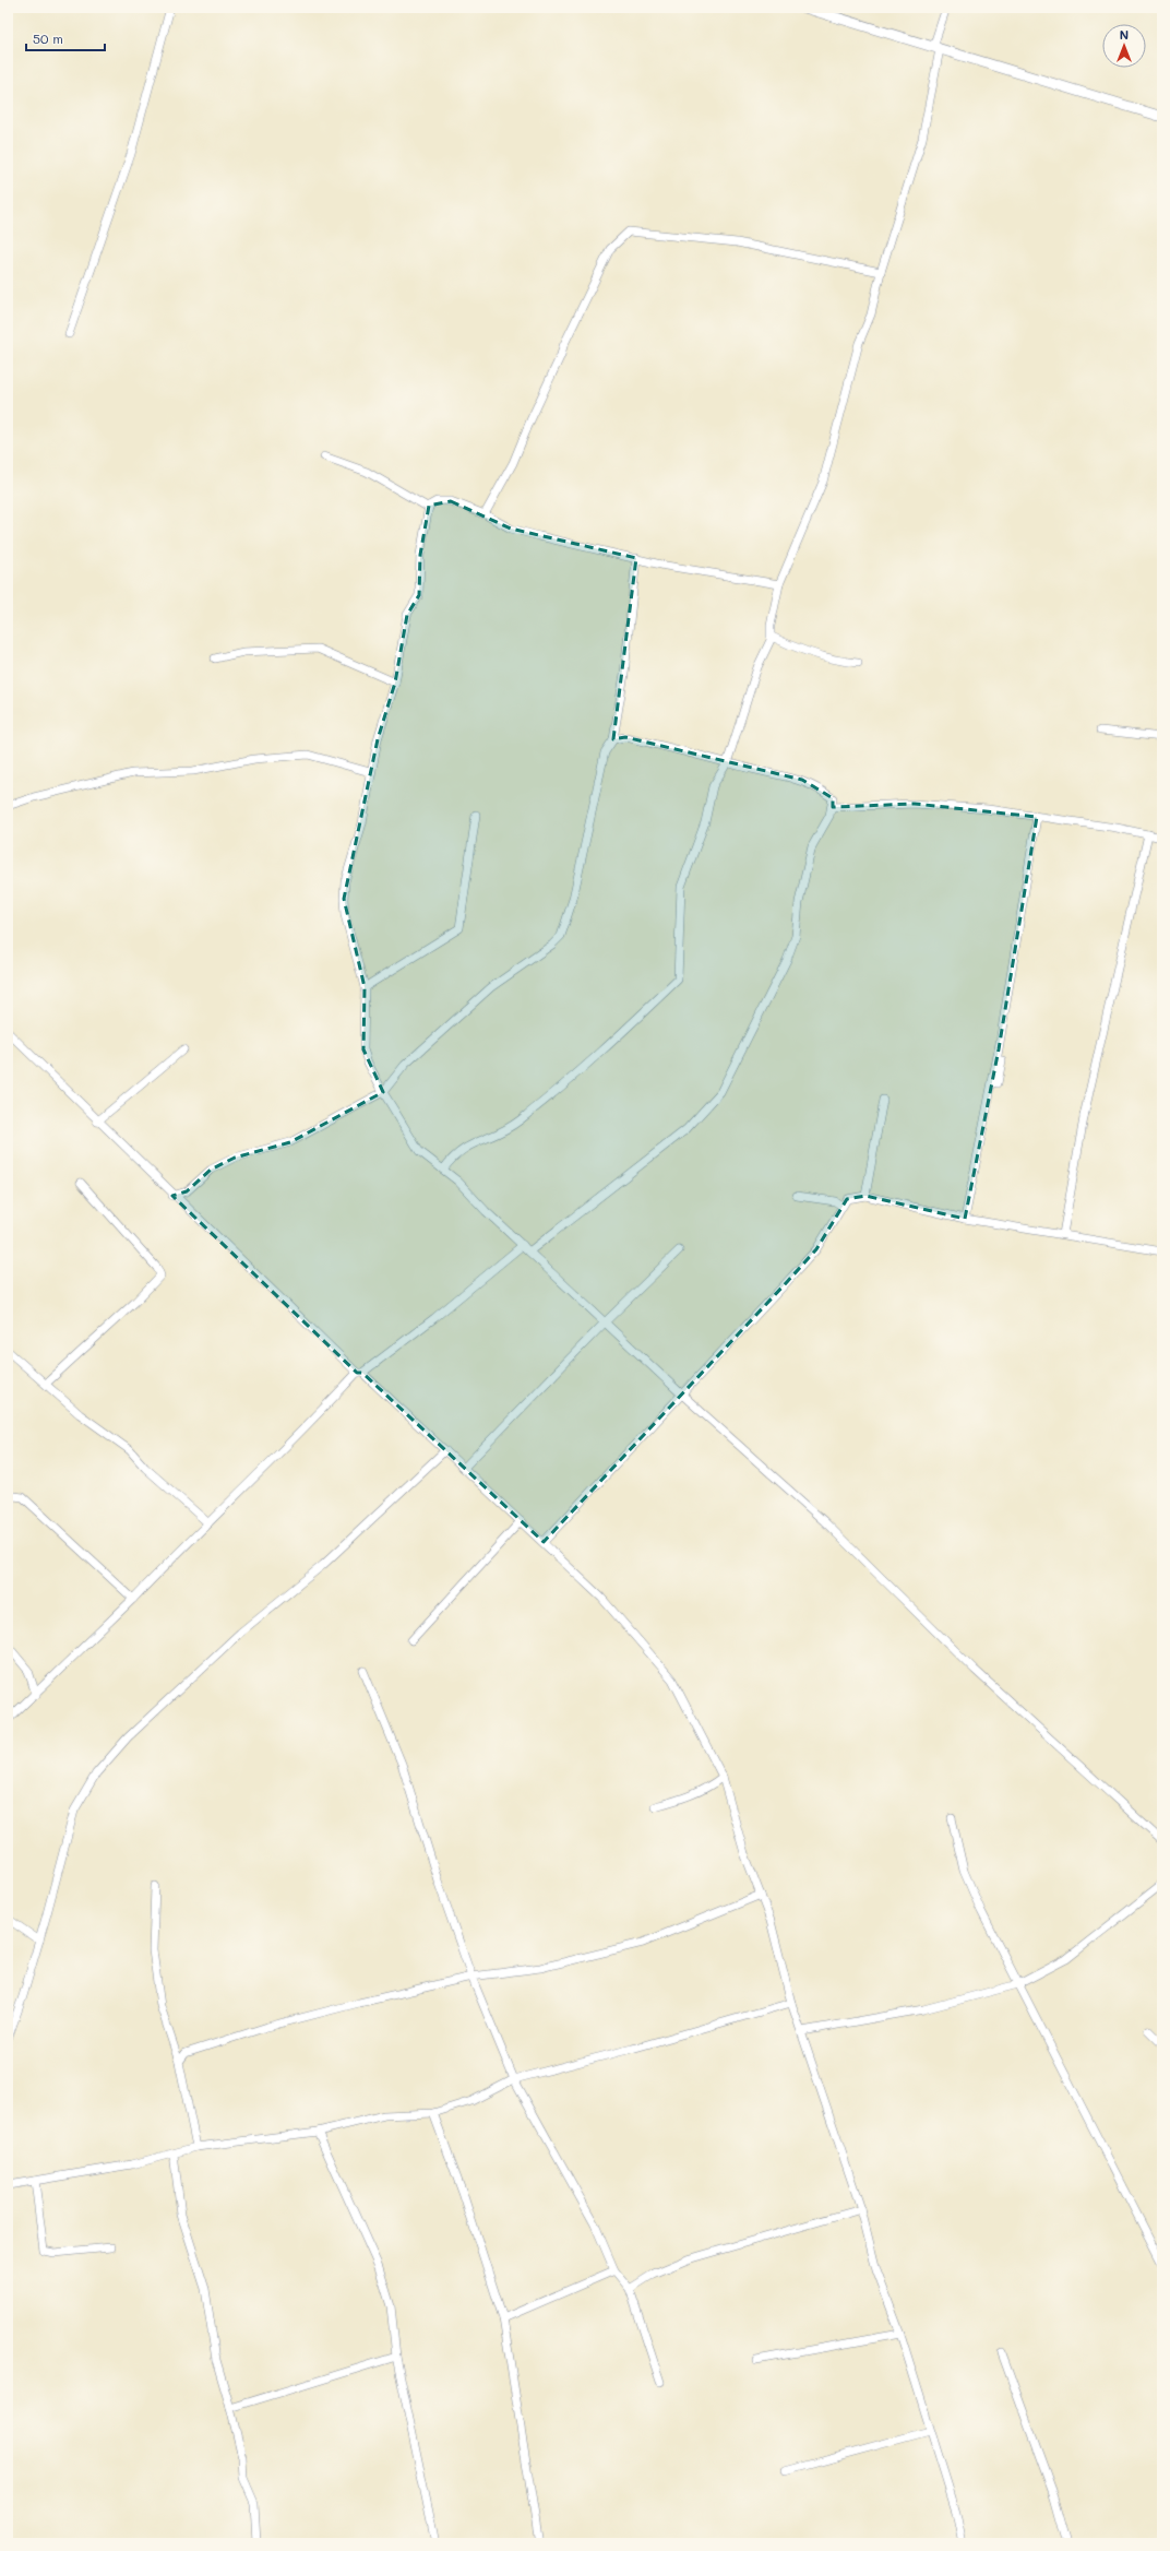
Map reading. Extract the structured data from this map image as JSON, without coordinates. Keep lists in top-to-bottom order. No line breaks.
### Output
{"scale_bar":"50 m","north":"top"}
